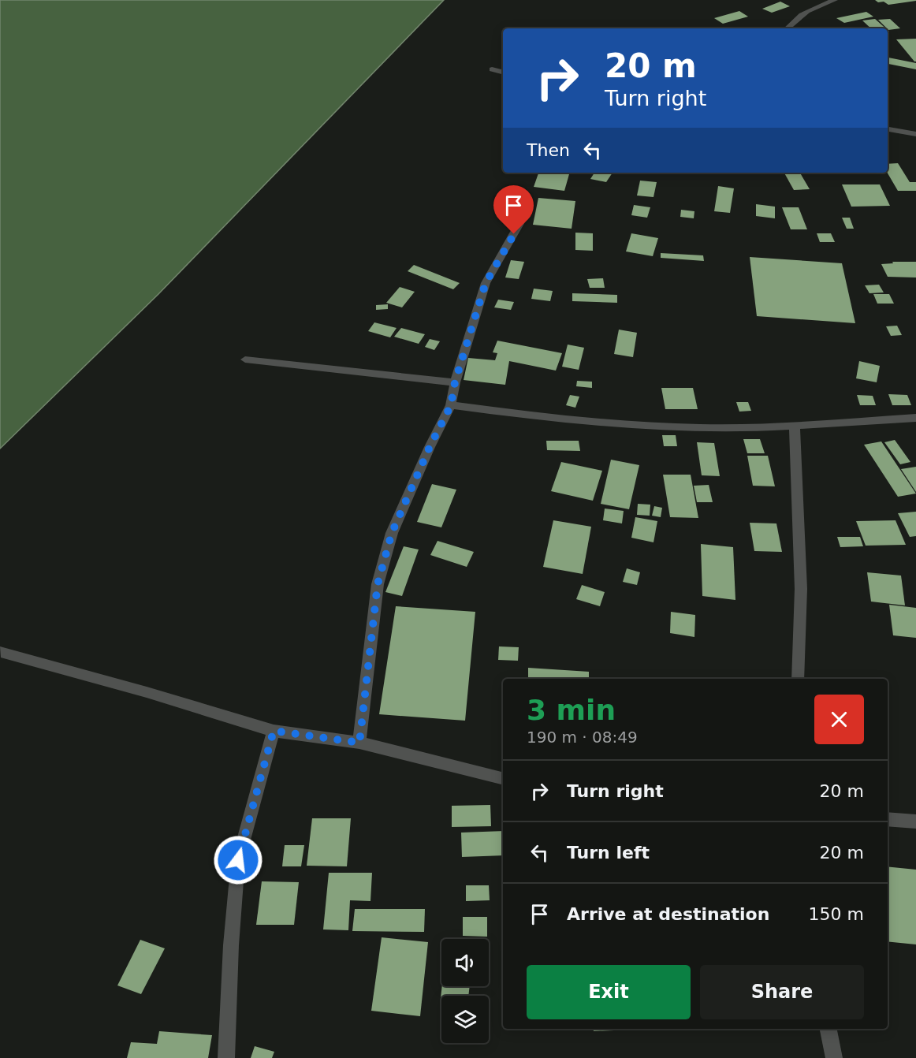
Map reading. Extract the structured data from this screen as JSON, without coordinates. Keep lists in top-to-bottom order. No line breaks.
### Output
{"page":{"turn":["20 m","Turn right"],"then":"Then","heading":["3 min","190 m · 08:49"],"list":[{"name":"Turn right","value":"20 m"},{"name":"Turn left","value":"20 m"},{"name":"Arrive at destination","value":"150 m"}],"buttons":["Exit","Share"]}}
